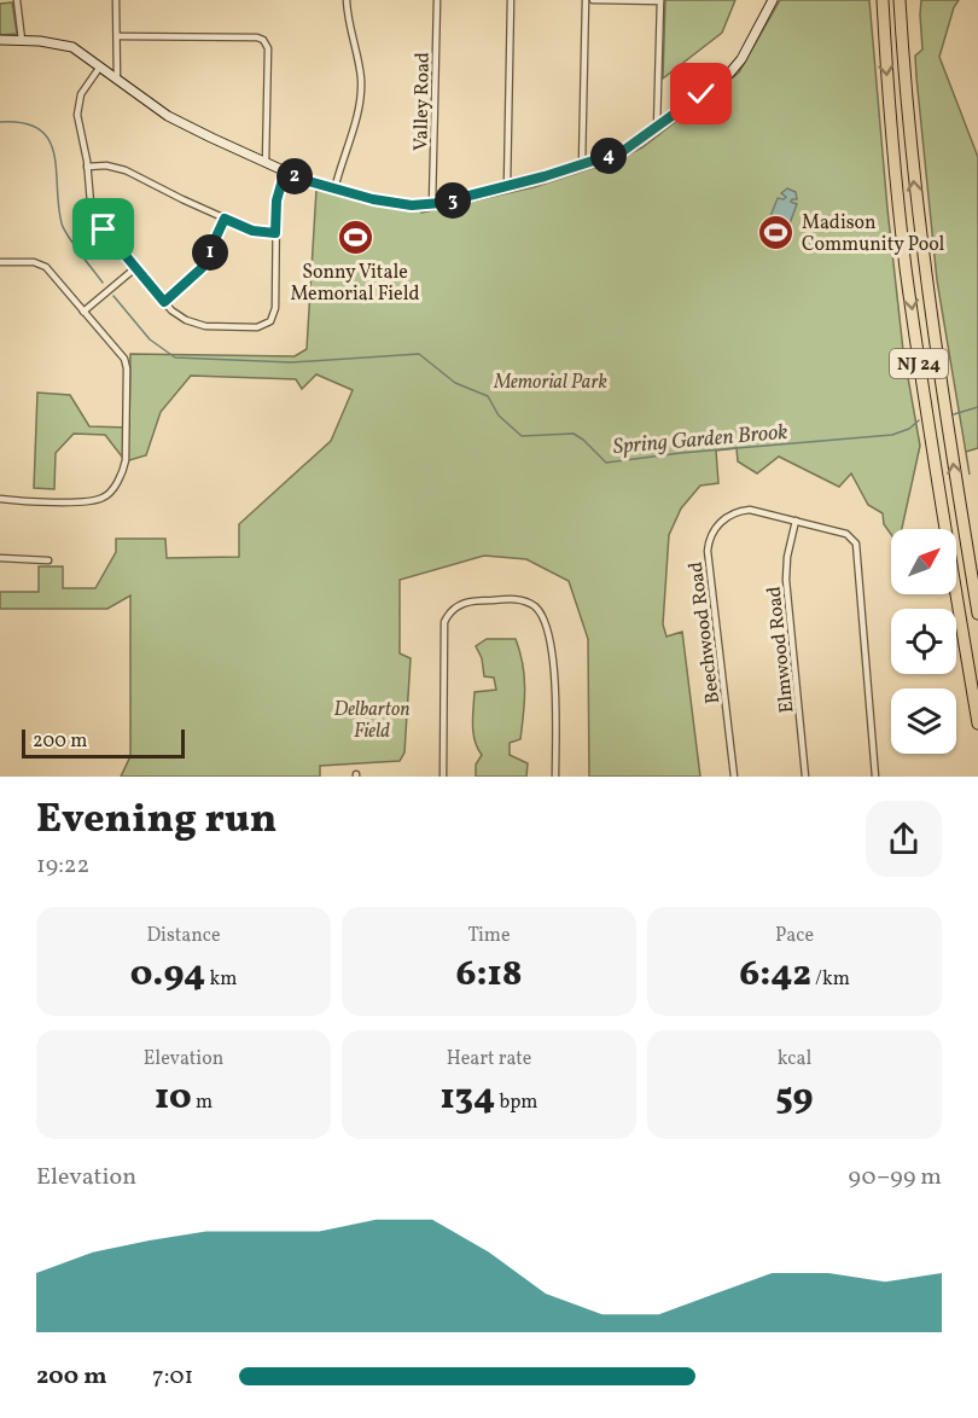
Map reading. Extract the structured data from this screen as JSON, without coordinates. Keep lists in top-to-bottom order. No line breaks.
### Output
{"streets":{"highway":["NJ 24"],"street":["Valley Road","Beechwood Road","Elmwood Road"]},"crossings":[["Beechwood Road","Elmwood Road"]],"water":["Spring Garden Brook"],"parks":["Memorial Park","Delbarton Field"],"places":{"sports":["Madison Community Pool","Sonny Vitale Memorial Field"]},"scale_bar":"200 m","north":"top right","page":{"pins":["4","2","3","1"],"scale":"200 m","heading":["Evening run","19:22"],"stats":[["Distance","0.94 km"],["Time","6:18"],["Pace","6:42 /km"],["Elevation","10 m"],["Heart rate","134 bpm"],["kcal","59"]],"chart":["Elevation","90–99 m"],"list":[{"name":"200 m","note":"7:01"}]}}
